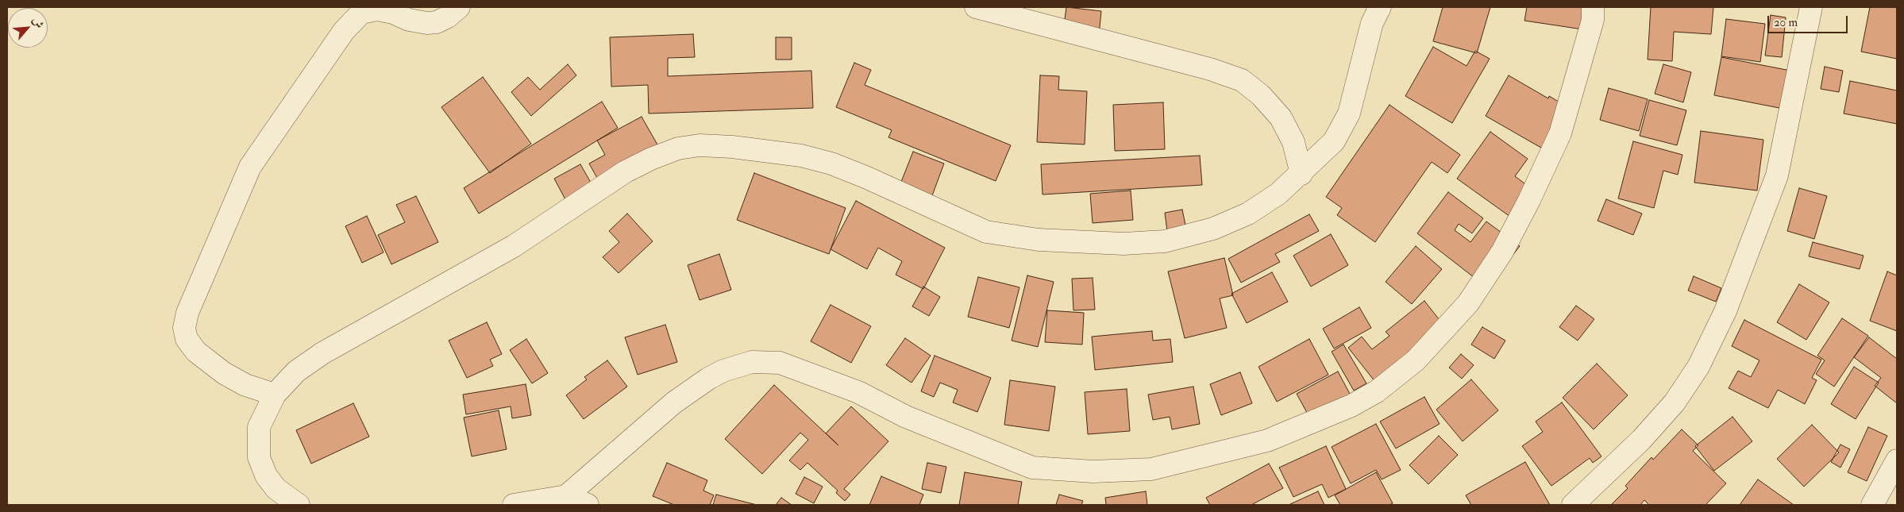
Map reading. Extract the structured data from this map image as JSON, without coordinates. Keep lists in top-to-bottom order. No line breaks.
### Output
{"scale_bar":"20 m","north":"top right"}
